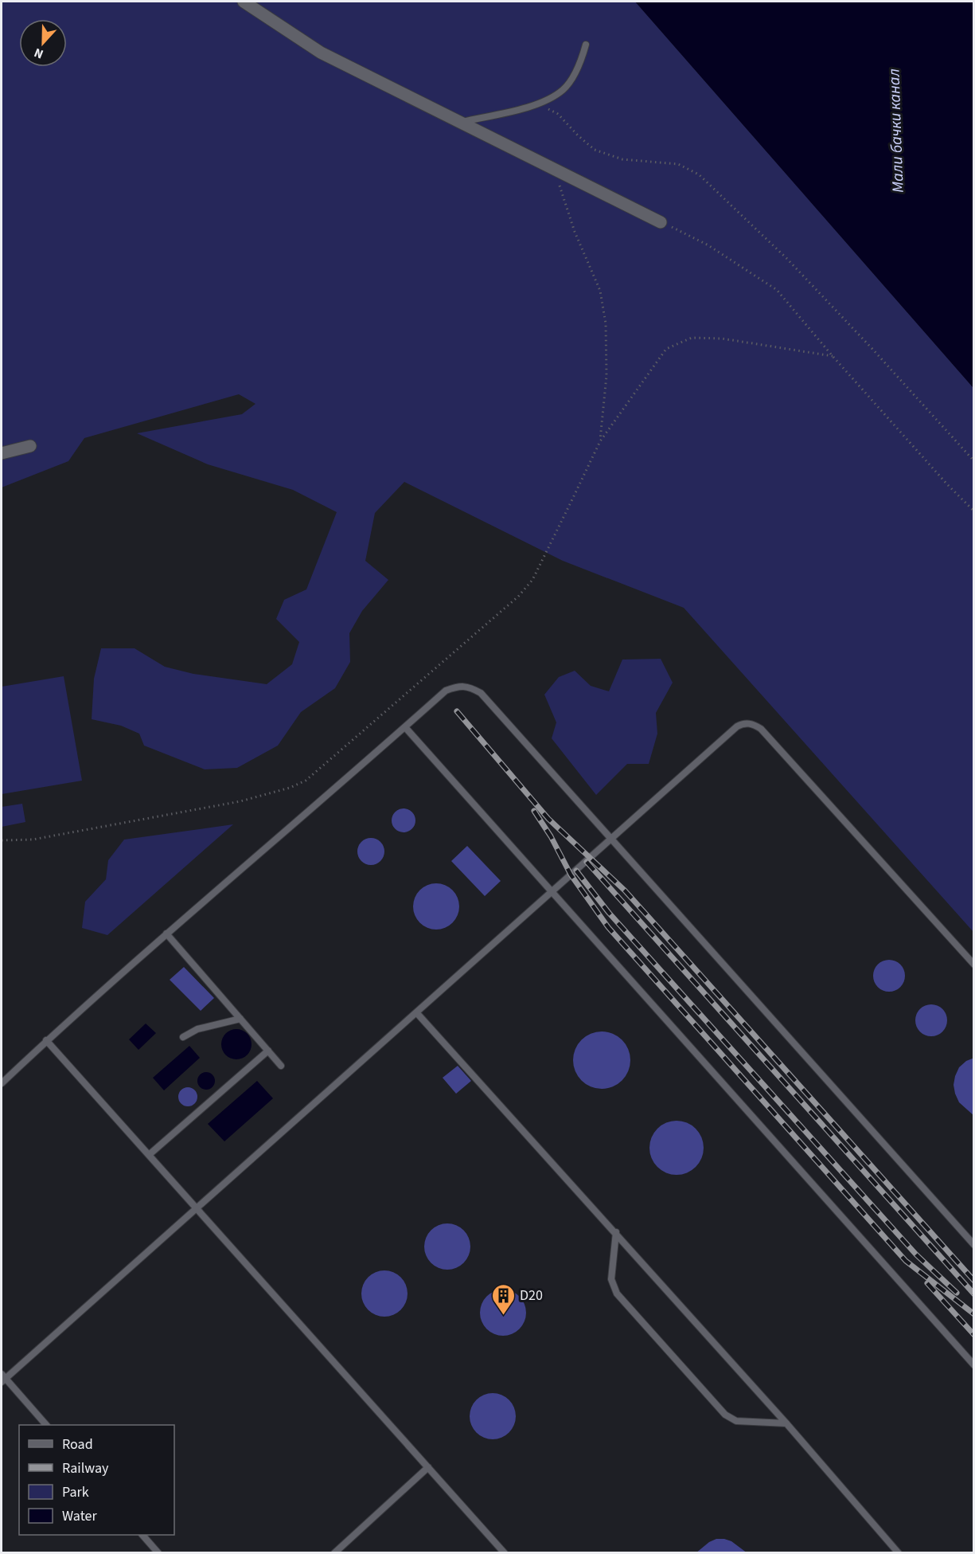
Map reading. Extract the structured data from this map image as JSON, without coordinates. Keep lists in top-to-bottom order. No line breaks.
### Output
{"water":["Мали бачки канал"],"places":{"building":["D20"]},"legend":["Road","Railway","Park","Water"],"north":"bottom"}
